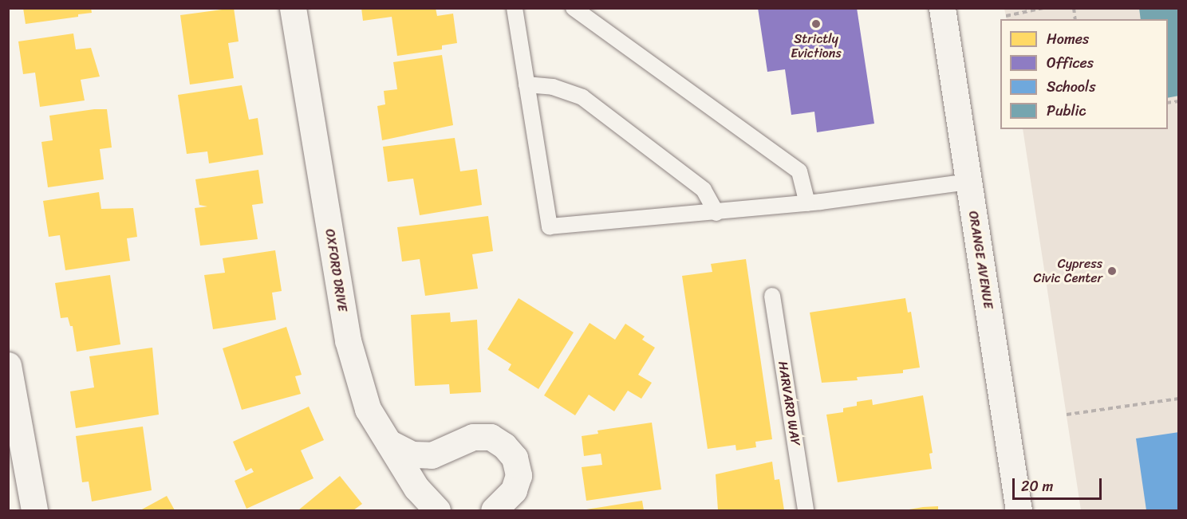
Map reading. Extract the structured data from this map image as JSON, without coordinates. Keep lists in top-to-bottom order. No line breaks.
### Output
{"streets":{"street":["ORANGE AVENUE","OXFORD DRIVE"],"lane":["HARVARD WAY"]},"places":["Strictly Evictions","Cypress Civic Center"],"legend":["Homes","Offices","Schools","Public"],"scale_bar":"20 m"}
